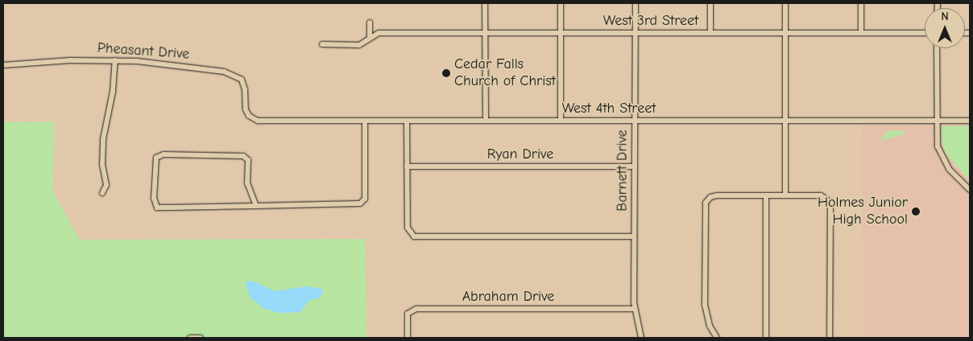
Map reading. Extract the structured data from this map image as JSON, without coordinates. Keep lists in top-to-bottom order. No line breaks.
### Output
{"streets":{"street":["West 3rd Street","Pheasant Drive","West 4th Street","Ryan Drive","Barnett Drive","Abraham Drive"]},"crossings":[["West 3rd Street","Barnett Drive"],["Pheasant Drive","West 4th Street"],["West 4th Street","Barnett Drive"],["Ryan Drive","Barnett Drive"],["Barnett Drive","Abraham Drive"]],"places":["Cedar Falls Church of Christ","Holmes Junior High School"],"north":"top"}
